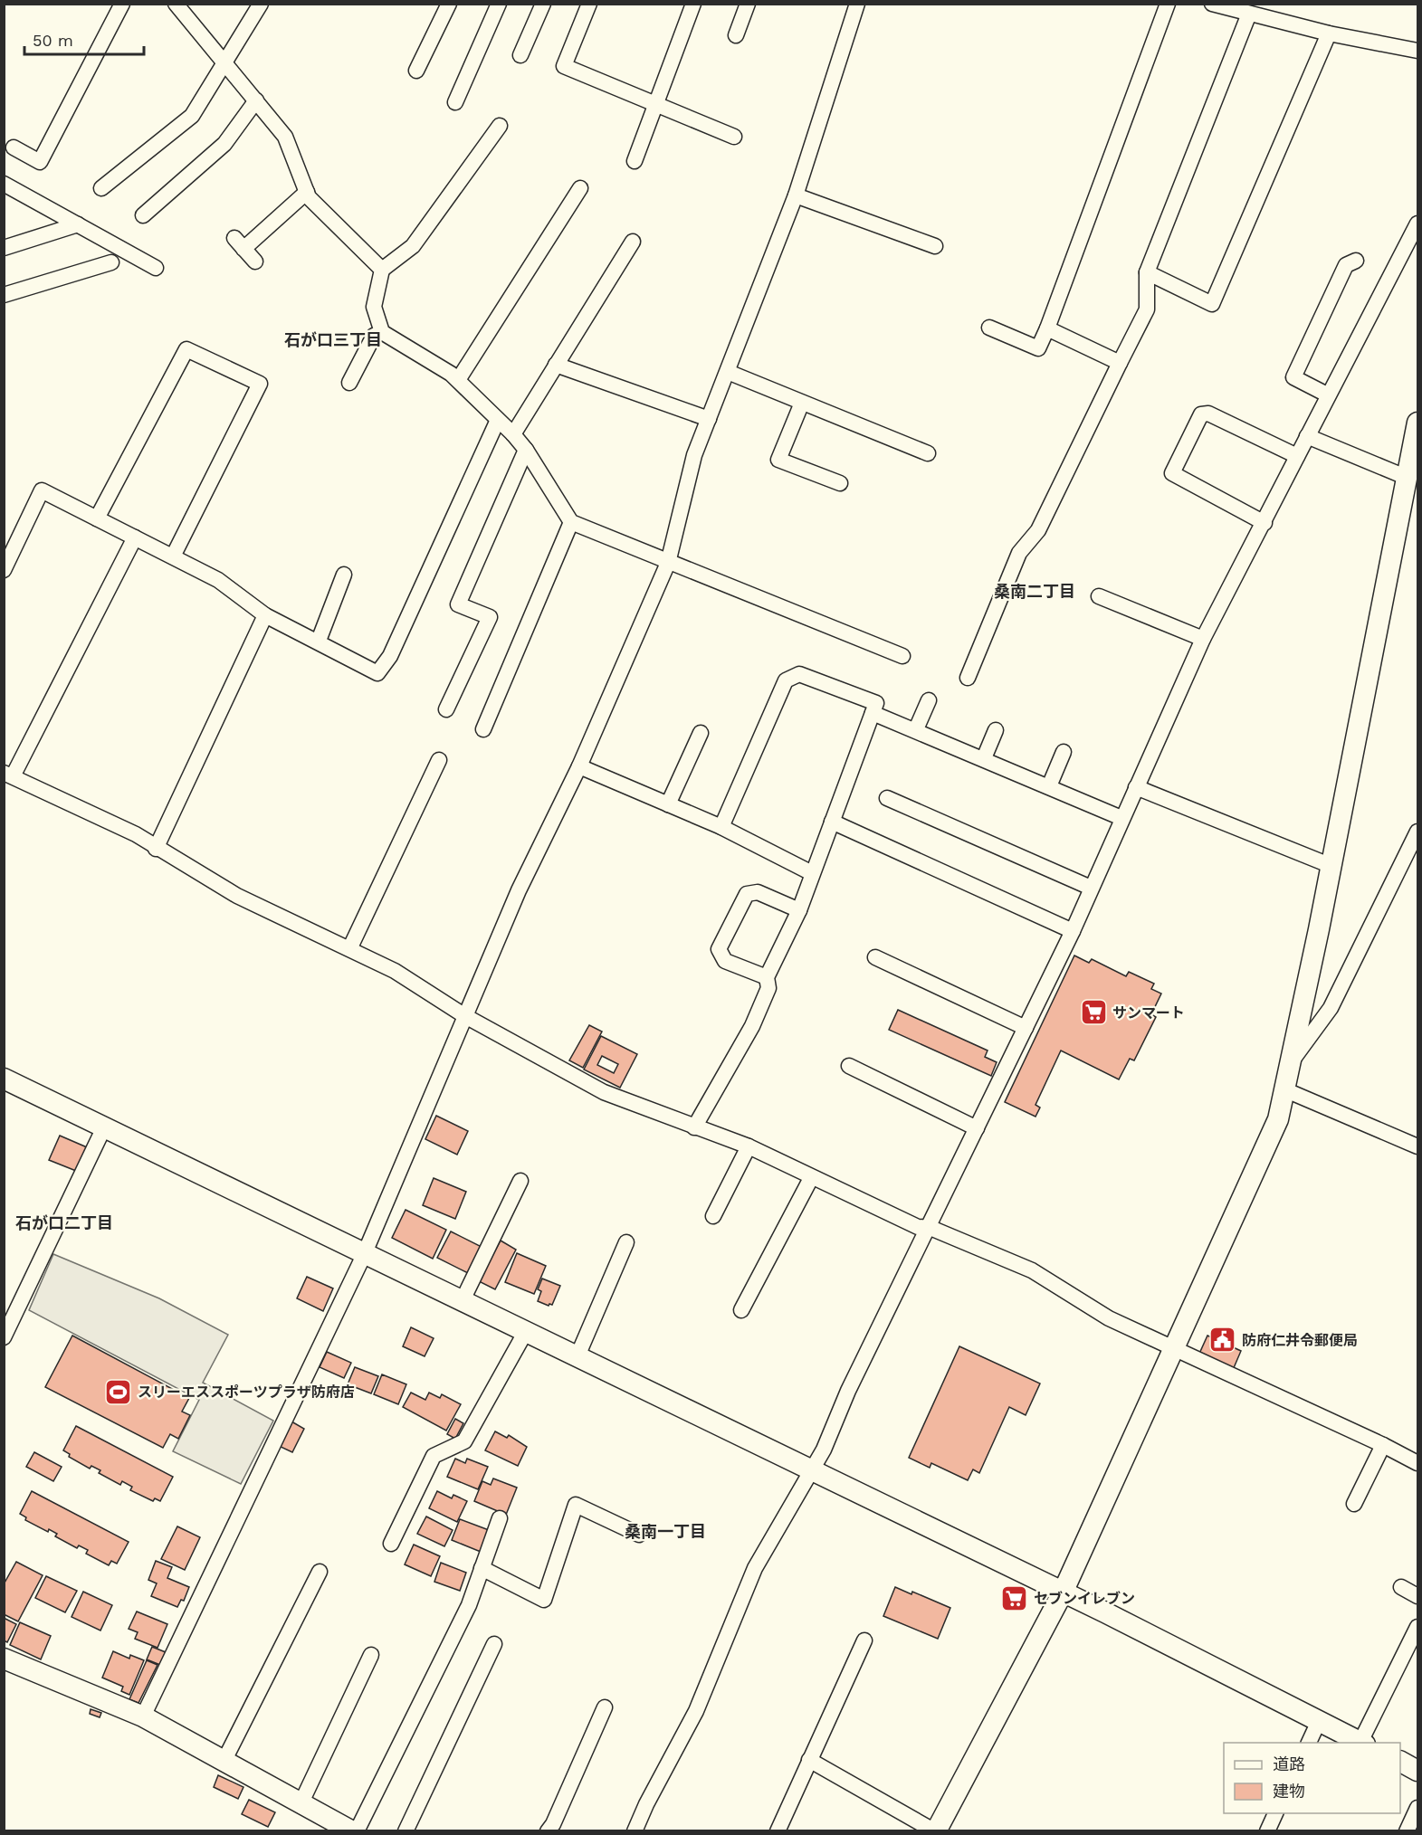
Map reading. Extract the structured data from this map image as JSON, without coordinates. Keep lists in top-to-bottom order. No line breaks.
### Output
{"districts":["石が口三丁目","桑南二丁目","石が口二丁目","桑南一丁目"],"places":{"supermarket":["サンマート","セブンイレブン"],"public building":["防府仁井令郵便局"],"sports":["スリーエススポーツプラザ防府店"]},"legend":["道路","建物"],"scale_bar":"50 m"}
